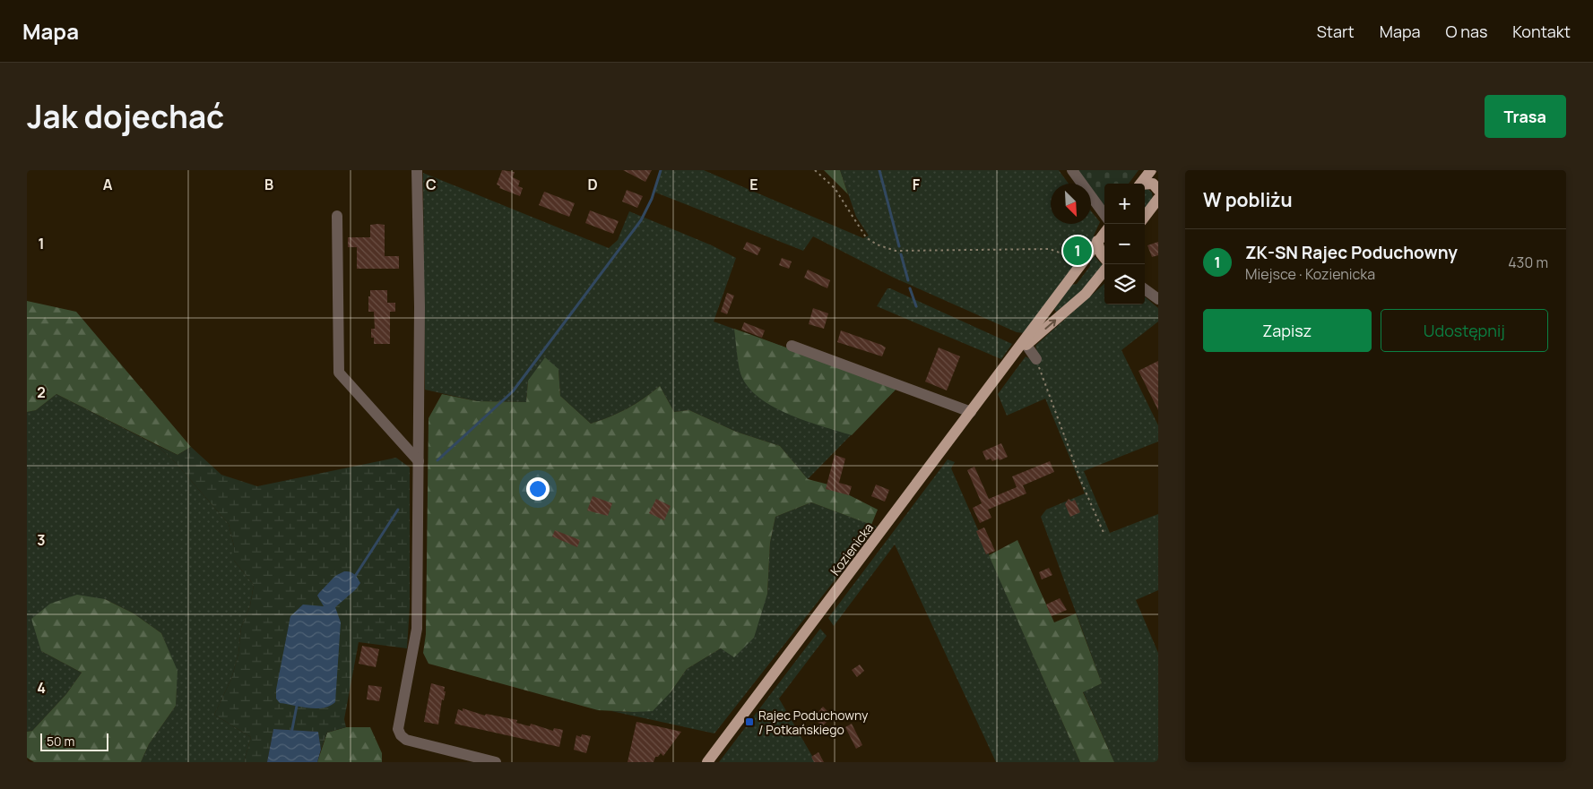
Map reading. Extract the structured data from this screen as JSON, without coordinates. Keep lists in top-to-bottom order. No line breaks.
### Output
{"streets":{"main road":["Kozienicka"]},"places":{"transit":["Rajec Poduchowny / Potkańskiego"]},"scale_bar":"50 m","north":"bottom right","page":{"header":"Mapa","nav":["Start","Mapa","O nas","Kontakt"],"title":"Jak dojechać","buttons":["Trasa",["Zapisz","Udostępnij"]],"heading":"W pobliżu","map_buttons":["+","−"],"list":[{"mark":"1","name":"ZK-SN Rajec Poduchowny","note":"Miejsce · Kozienicka","value":"430 m"}],"pins":"1","scale":"50 m"},"grid":{"columns":["A","B","C","D","E","F"],"rows":["1","2","3","4"]}}
